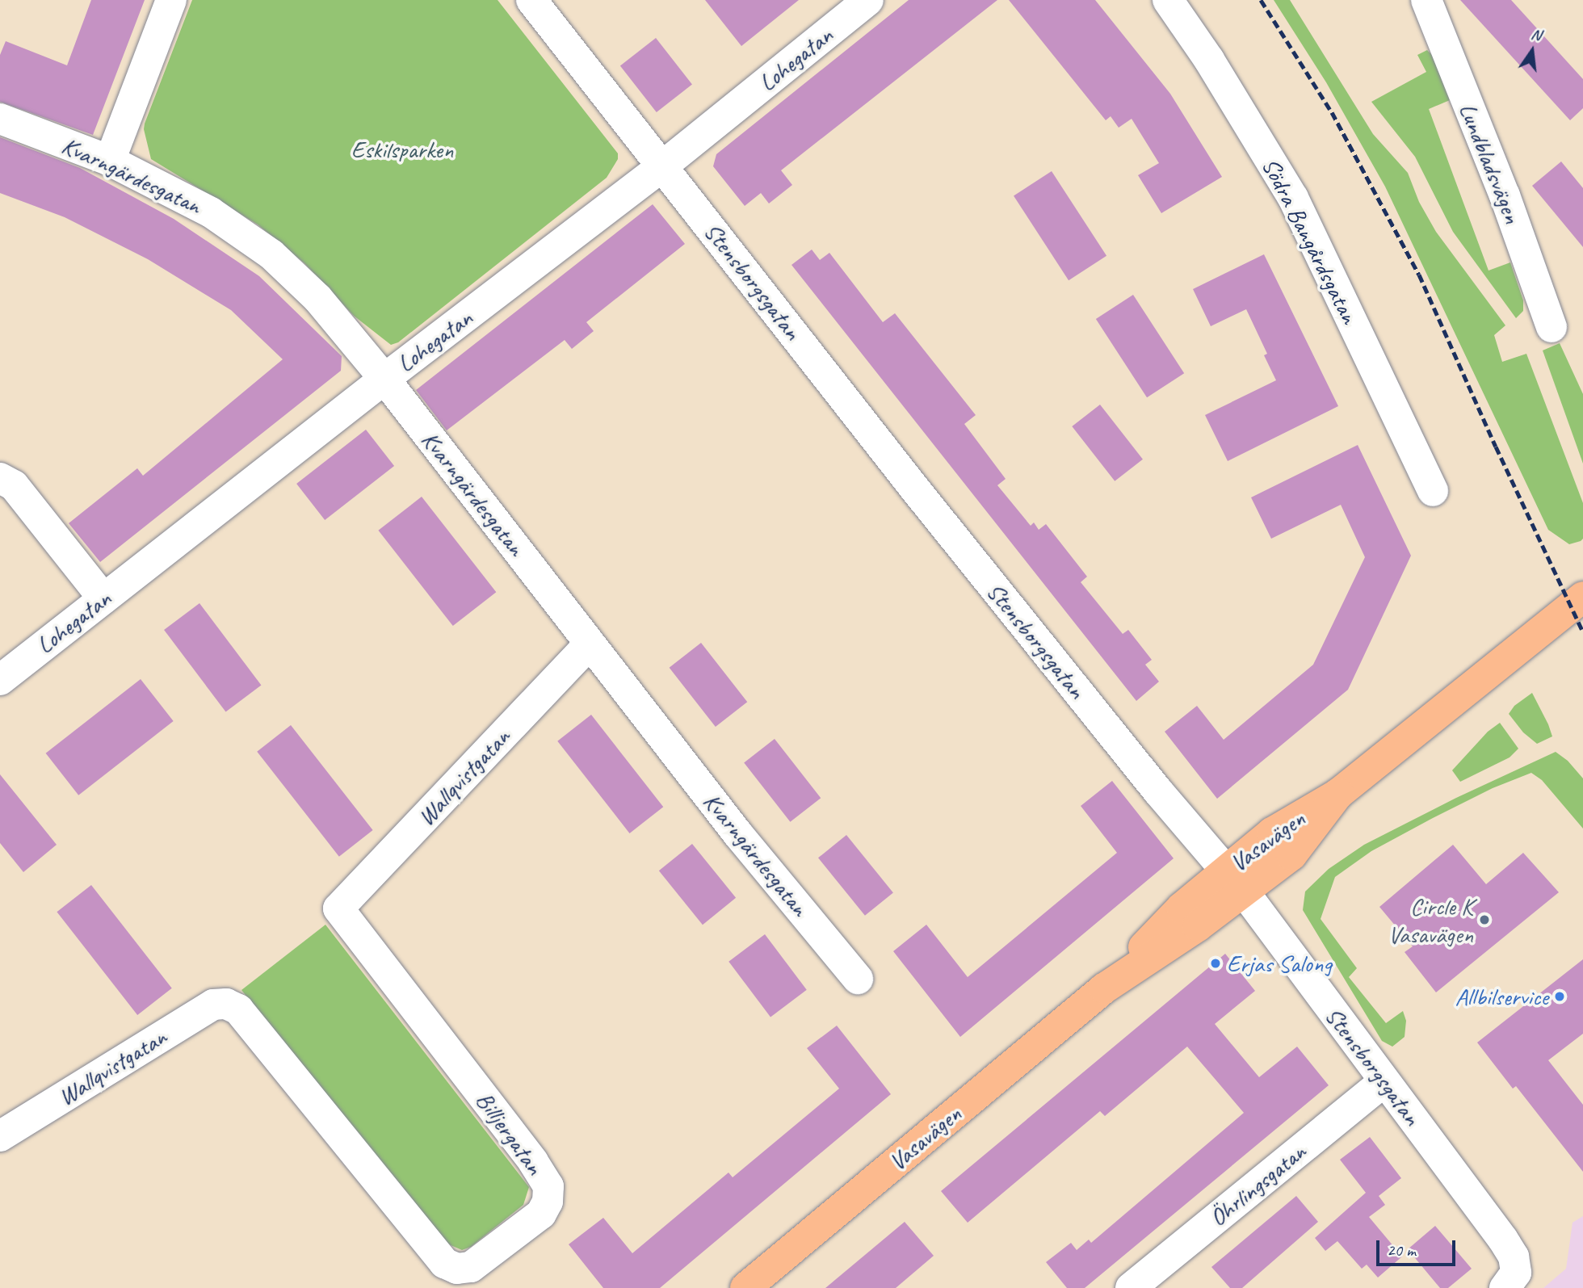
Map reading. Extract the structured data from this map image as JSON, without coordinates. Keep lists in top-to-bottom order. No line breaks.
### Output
{"streets":{"main road":["Vasavägen"],"street":["Lohegatan","Lundbladsvägen","Kvarngärdesgatan","Södra Bangårdsgatan","Stensborgsgatan","Wallqvistgatan","Billjergatan","Öhrlingsgatan"]},"crossings":[["Lohegatan","Kvarngärdesgatan"],["Lohegatan","Stensborgsgatan"],["Kvarngärdesgatan","Wallqvistgatan"],["Stensborgsgatan","Vasavägen"],["Stensborgsgatan","Öhrlingsgatan"],["Wallqvistgatan","Billjergatan"]],"parks":["Eskilsparken"],"places":["Circle K Vasavägen","Erjas Salong","Allbilservice"],"scale_bar":"20 m","north":"top"}
